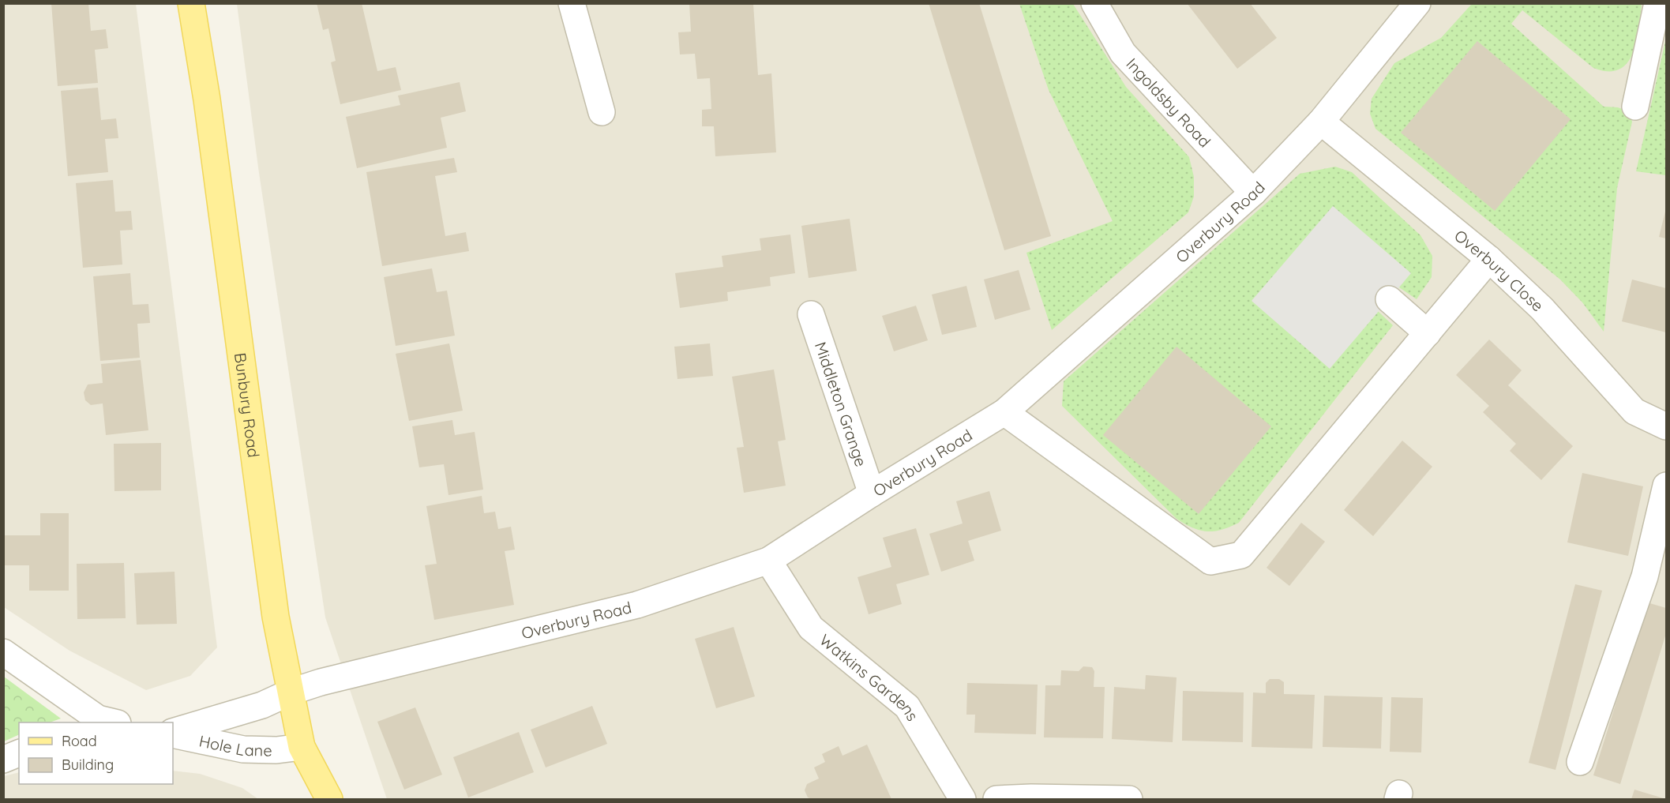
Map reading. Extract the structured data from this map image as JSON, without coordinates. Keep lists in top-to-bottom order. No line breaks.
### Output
{"streets":{"main road":["Bunbury Road"],"street":["Ingoldsby Road","Overbury Road","Overbury Close","Middleton Grange","Watkins Gardens","Hole Lane"]},"crossings":[["Ingoldsby Road","Overbury Road"],["Overbury Road","Overbury Close"],["Overbury Road","Middleton Grange"],["Overbury Road","Bunbury Road"],["Overbury Road","Watkins Gardens"],["Overbury Road","Hole Lane"],["Bunbury Road","Hole Lane"]],"legend":["Road","Building"]}
